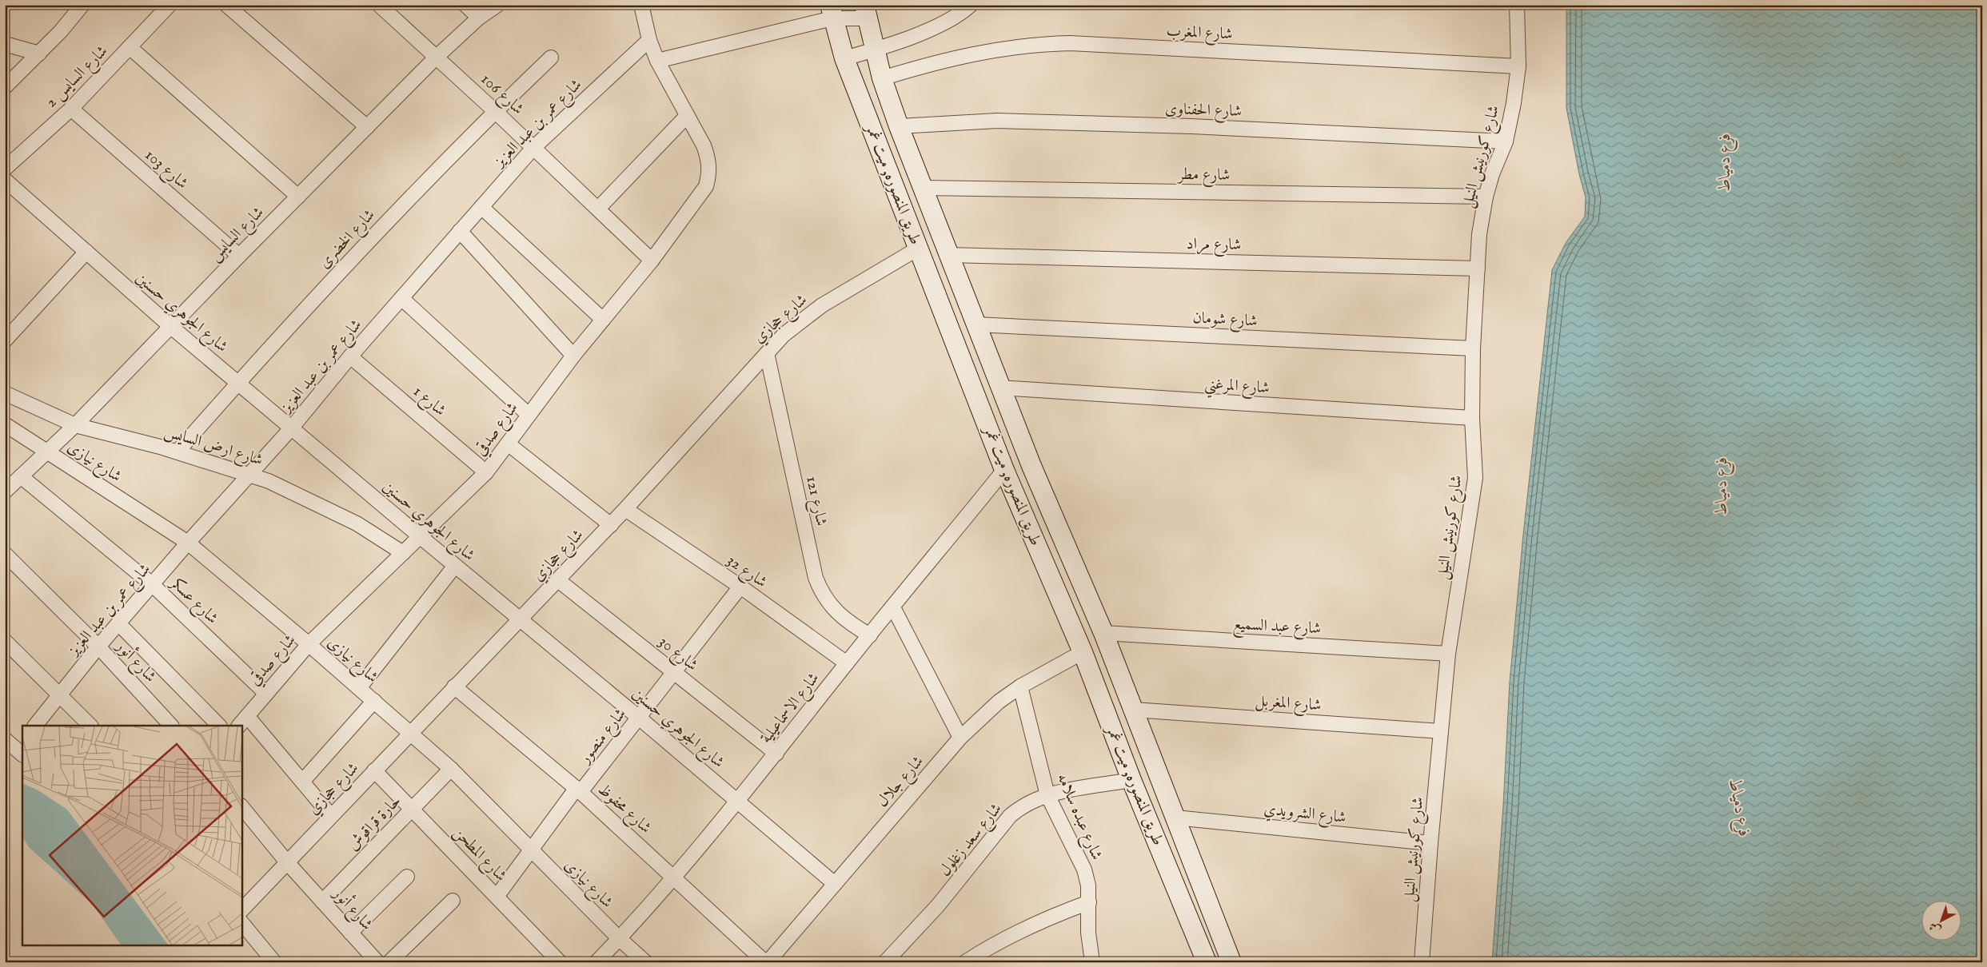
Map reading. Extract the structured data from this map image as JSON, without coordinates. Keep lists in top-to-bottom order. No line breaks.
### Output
{"streets":{"main road":["طريق المنصوره, ميت غمر"],"street":["شارع المغرب","شارع السايس 2","شارع 106","شارع الحفناوى","شارع عمر بن عبد العزيز","شارع كورنيش النيل","شارع 103","شارع مطر","شارع السايس","شارع الخضرى","شارع مراد","شارع الجوهري حسنين","شارع حجازي","شارع شومان","شارع المرغني","شارع 1","شارع صدقي","شارع ارض السايس","شارع نيازى","شارع 121","شارع 32","شارع عسكر","شارع عبد السميع","شارع 30","شارع أنور","شارع المغربل","شارع الاسماعيلية","شارع منصور","شارع جلال","شارع محفوظ","شارع الشرويدي","شارع عبده سلامه","حارة قراقوش","شارع سعد زغلول","شارع المطحن"]},"crossings":[["شارع المغرب","شارع كورنيش النيل"],["شارع المغرب","طريق المنصوره, ميت غمر"],["شارع السايس 2","شارع 103"],["شارع 106","شارع عمر بن عبد العزيز"],["شارع 106","شارع السايس"],["شارع 106","شارع الخضرى"],["شارع 106","شارع صدقي"],["شارع الحفناوى","شارع كورنيش النيل"],["شارع الحفناوى","طريق المنصوره, ميت غمر"],["شارع عمر بن عبد العزيز","شارع الجوهري حسنين"],["شارع عمر بن عبد العزيز","شارع 1"],["شارع عمر بن عبد العزيز","شارع صدقي"],["شارع عمر بن عبد العزيز","شارع ارض السايس"],["شارع عمر بن عبد العزيز","شارع نيازى"],["شارع عمر بن عبد العزيز","شارع عسكر"],["شارع عمر بن عبد العزيز","شارع أنور"],["شارع كورنيش النيل","شارع مطر"],["شارع كورنيش النيل","شارع مراد"],["شارع كورنيش النيل","شارع شومان"],["شارع كورنيش النيل","شارع المرغني"],["شارع كورنيش النيل","شارع عبد السميع"],["شارع كورنيش النيل","شارع المغربل"],["شارع كورنيش النيل","شارع الشرويدي"],["شارع 103","شارع السايس"],["شارع مطر","طريق المنصوره, ميت غمر"],["طريق المنصوره, ميت غمر","شارع مراد"],["طريق المنصوره, ميت غمر","شارع حجازي"],["طريق المنصوره, ميت غمر","شارع شومان"],["طريق المنصوره, ميت غمر","شارع المرغني"],["طريق المنصوره, ميت غمر","شارع عبد السميع"],["طريق المنصوره, ميت غمر","شارع المغربل"],["طريق المنصوره, ميت غمر","شارع الاسماعيلية"],["طريق المنصوره, ميت غمر","شارع جلال"],["طريق المنصوره, ميت غمر","شارع الشرويدي"],["طريق المنصوره, ميت غمر","شارع سعد زغلول"],["شارع السايس","شارع الجوهري حسنين"],["شارع السايس","شارع ارض السايس"],["شارع السايس","شارع نيازى"],["شارع السايس","شارع عسكر"],["شارع الخضرى","شارع الجوهري حسنين"],["شارع الخضرى","شارع ارض السايس"],["شارع الجوهري حسنين","شارع حجازي"],["شارع الجوهري حسنين","شارع صدقي"],["شارع الجوهري حسنين","شارع الاسماعيلية"],["شارع الجوهري حسنين","شارع منصور"],["شارع الجوهري حسنين","شارع جلال"],["شارع حجازي","شارع نيازى"],["شارع حجازي","شارع 121"],["شارع حجازي","شارع 32"],["شارع حجازي","شارع 30"],["شارع حجازي","شارع أنور"],["شارع حجازي","شارع محفوظ"],["شارع حجازي","شارع المطحن"],["شارع 1","شارع صدقي"],["شارع صدقي","شارع ارض السايس"],["شارع صدقي","شارع نيازى"],["شارع صدقي","شارع عسكر"],["شارع نيازى","شارع الاسماعيلية"],["شارع نيازى","شارع منصور"],["شارع نيازى","حارة قراقوش"],["شارع 121","شارع الاسماعيلية"],["شارع 32","شارع الاسماعيلية"],["شارع 32","شارع منصور"],["شارع 30","شارع الاسماعيلية"],["شارع 30","شارع منصور"],["شارع أنور","حارة قراقوش"],["شارع الاسماعيلية","شارع محفوظ"],["شارع منصور","شارع محفوظ"],["شارع منصور","شارع المطحن"],["شارع جلال","شارع محفوظ"],["شارع جلال","شارع عبده سلامه"],["شارع عبده سلامه","شارع سعد زغلول"],["حارة قراقوش","شارع المطحن"]],"water":["فرع دمياط"],"north":"bottom left"}
